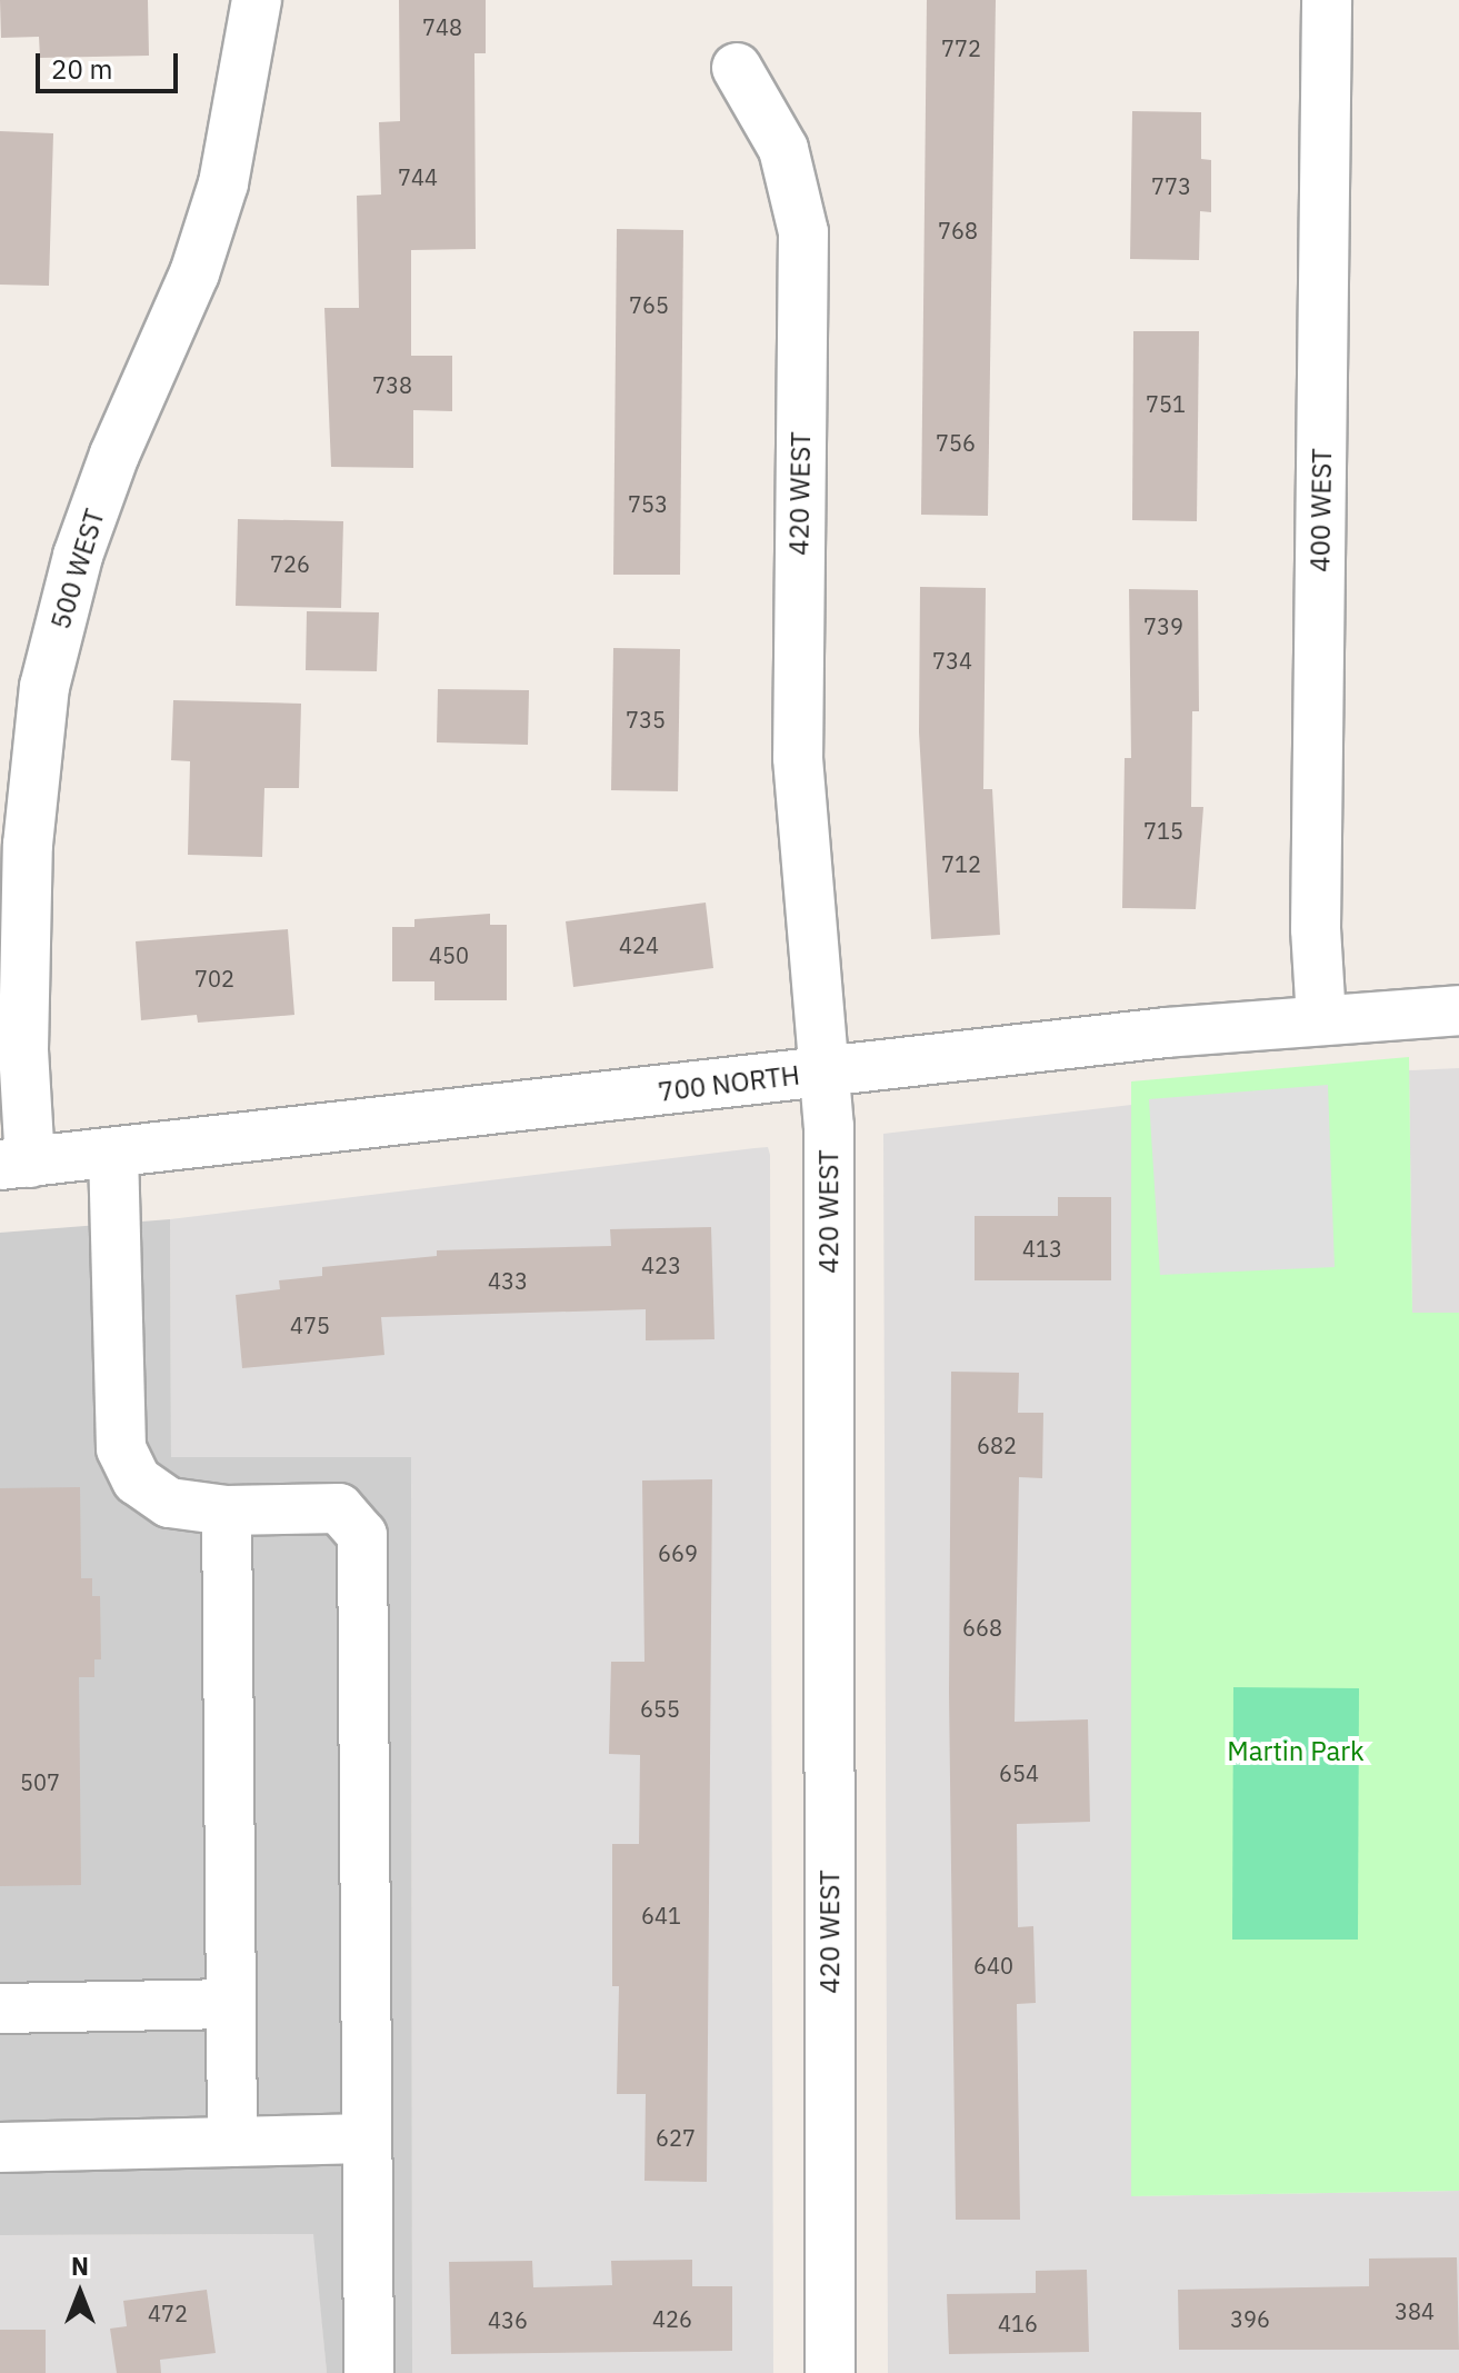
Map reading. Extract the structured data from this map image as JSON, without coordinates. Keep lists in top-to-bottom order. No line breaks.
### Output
{"streets":{"street":["420 WEST","400 WEST","500 WEST","700 NORTH"]},"crossings":[["420 WEST","700 NORTH"],["400 WEST","700 NORTH"],["500 WEST","700 NORTH"]],"parks":["Martin Park"],"house_numbers":["748","772","744","773","768","765","738","751","756","753","726","739","734","735","715","712","424","450","702","413","423","433","475","682","669","668","655","654","507","641","640","627","384","472","426","396","436","416"],"scale_bar":"20 m","north":"top"}
